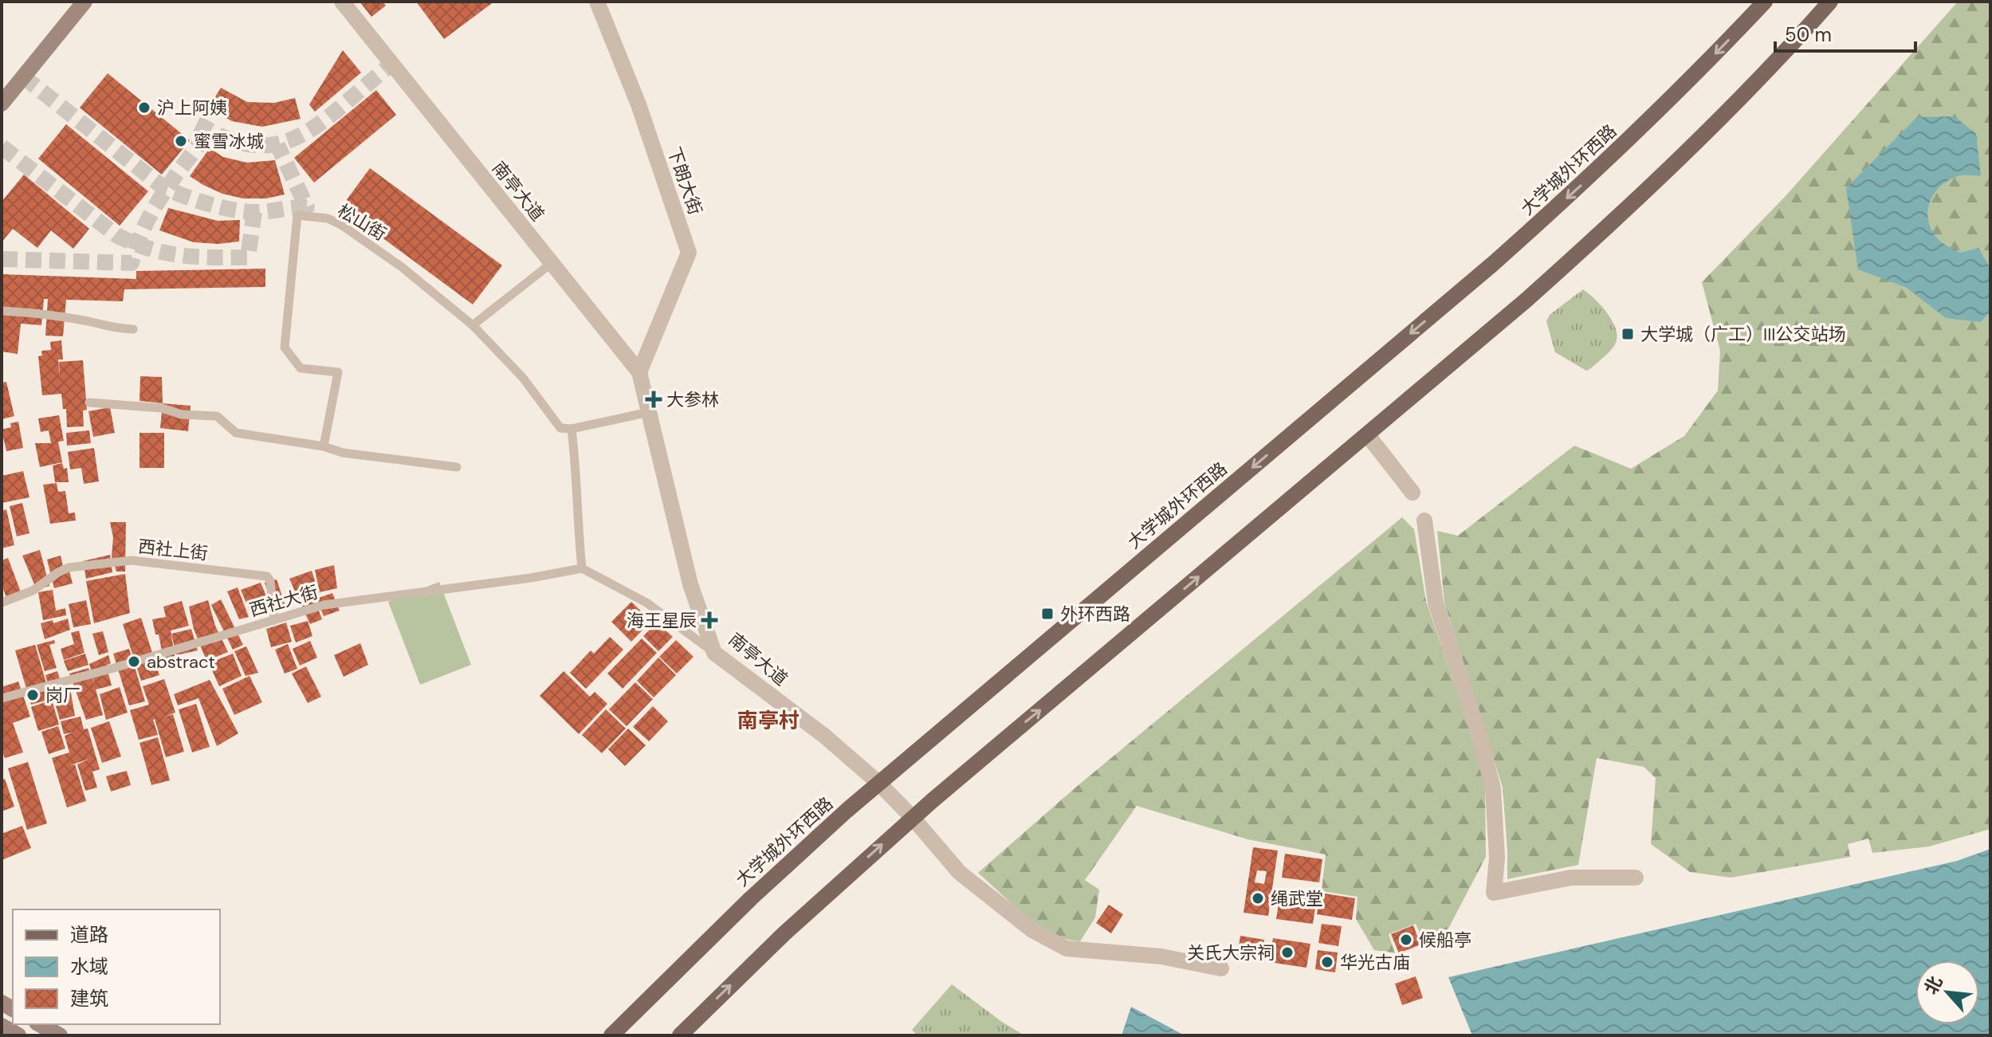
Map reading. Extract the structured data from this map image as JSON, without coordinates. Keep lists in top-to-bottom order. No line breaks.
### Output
{"streets":{"main road":["大学城外环西路"],"street":["下朗大街","南亭大道"],"lane":["松山街","西社上街","西社大街"]},"crossings":[["大学城外环西路","南亭大道"],["下朗大街","南亭大道"],["西社上街","西社大街"]],"districts":["南亭村"],"places":{"other":["沪上阿姨","蜜雪冰城","abstract","岗厂","绳武堂","候船亭","关氏大宗祠","华光古庙"],"transit":["大学城（广工）III公交站场","外环西路"],"health":["大参林","海王星辰"]},"legend":["道路","水域","建筑"],"scale_bar":"50 m","north":"top left"}
